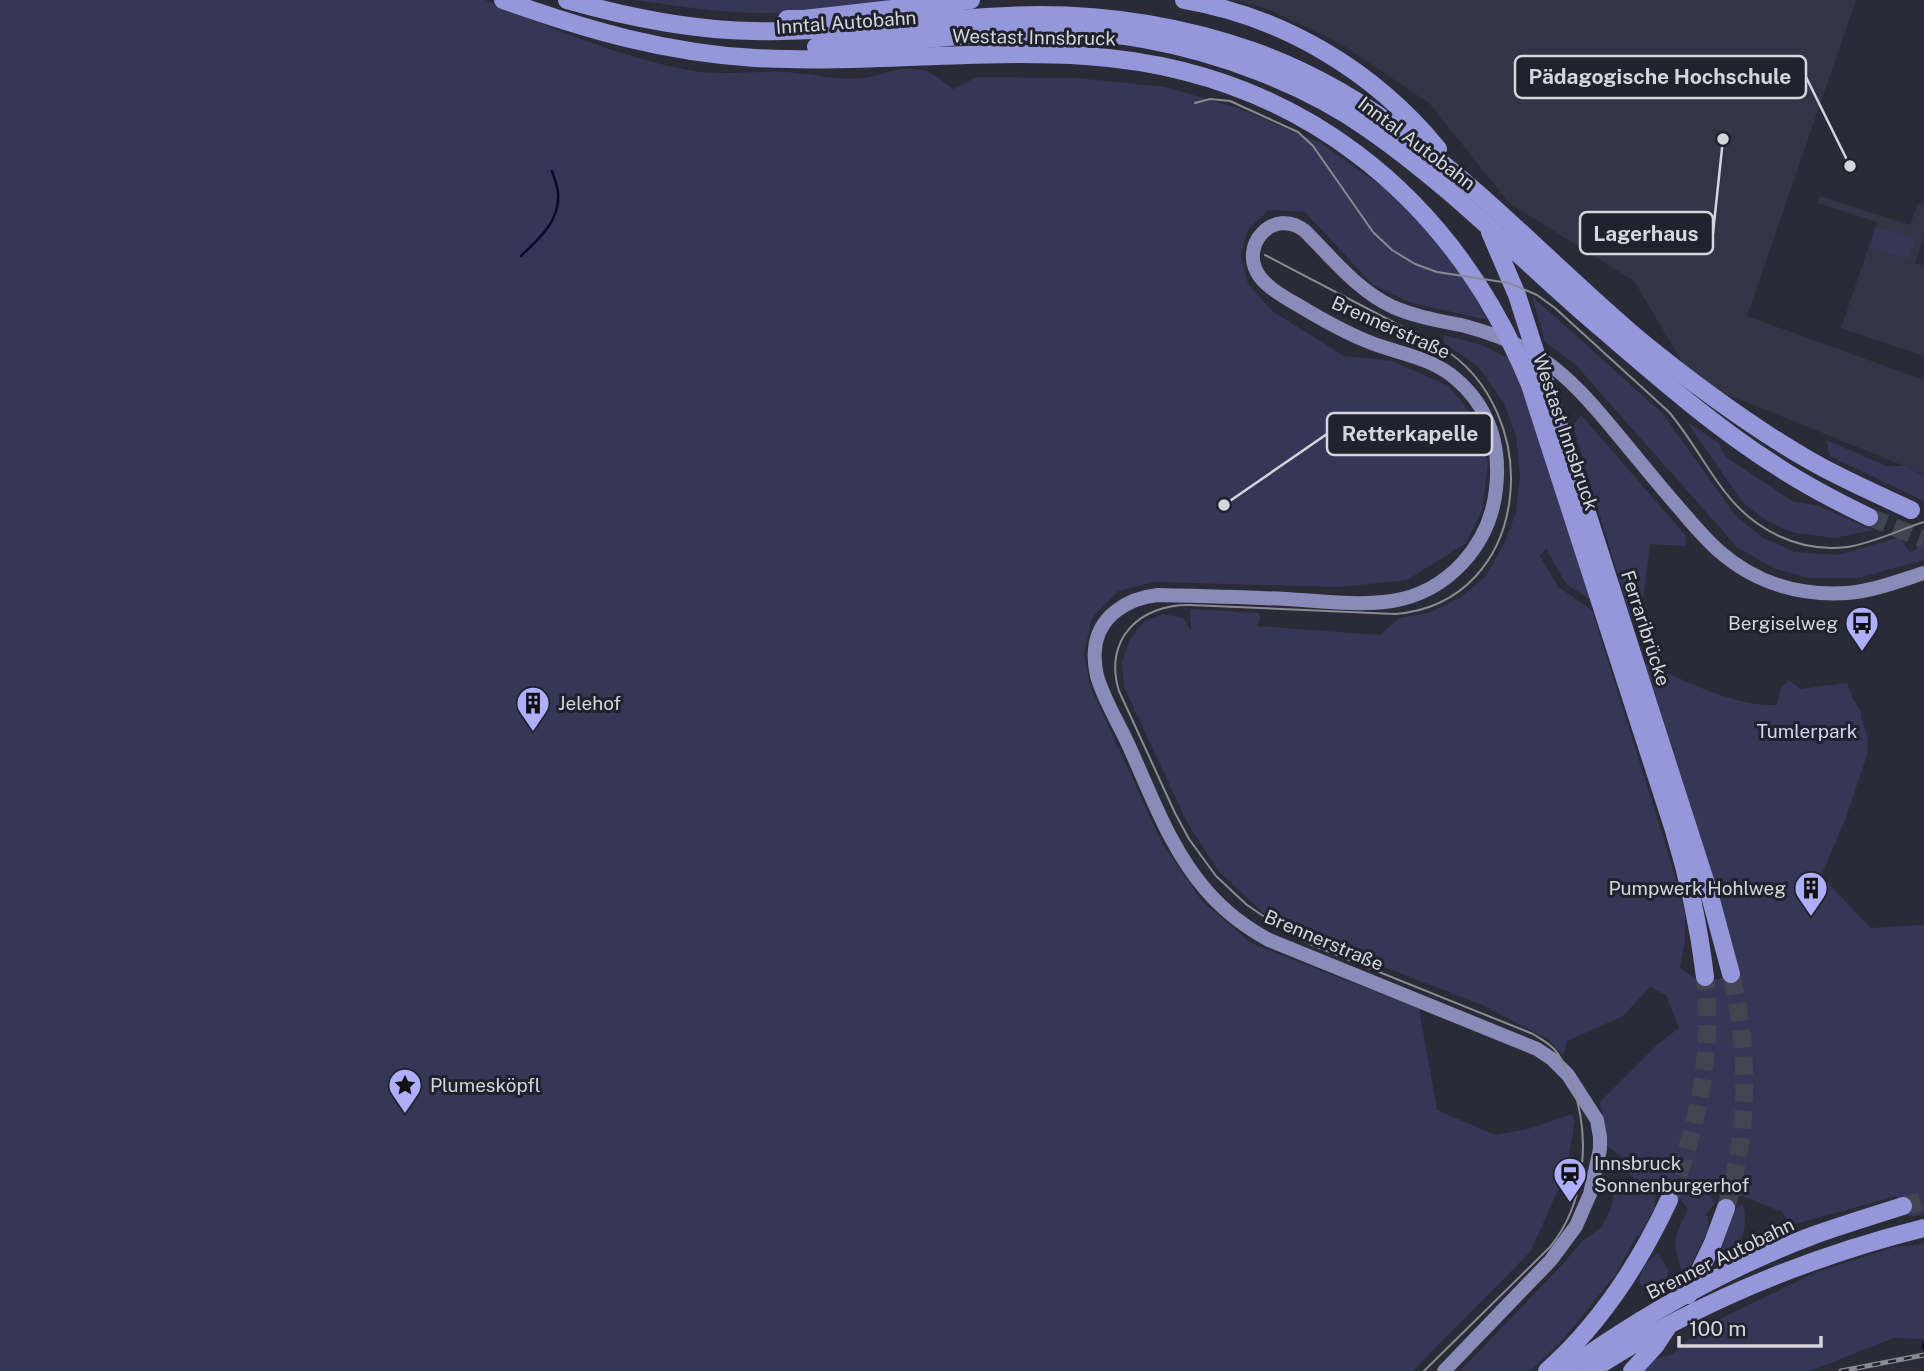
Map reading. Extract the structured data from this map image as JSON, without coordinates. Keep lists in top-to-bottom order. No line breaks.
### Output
{"streets":{"highway":["Inntal Autobahn","Westast Innsbruck","Ferraribrücke","Brenner Autobahn"],"main road":["Brennerstraße"]},"crossings":[["Inntal Autobahn","Westast Innsbruck"],["Westast Innsbruck","Ferraribrücke"]],"parks":["Tumlerpark"],"places":{"other":["Lagerhaus","Pädagogische Hochschule","Retterkapelle"],"bus stop":["Bergiselweg"],"building":["Jelehof","Pumpwerk Hohlweg"],"place":["Plumesköpfl"],"station":["Innsbruck Sonnenburgerhof"]},"scale_bar":"100 m"}
